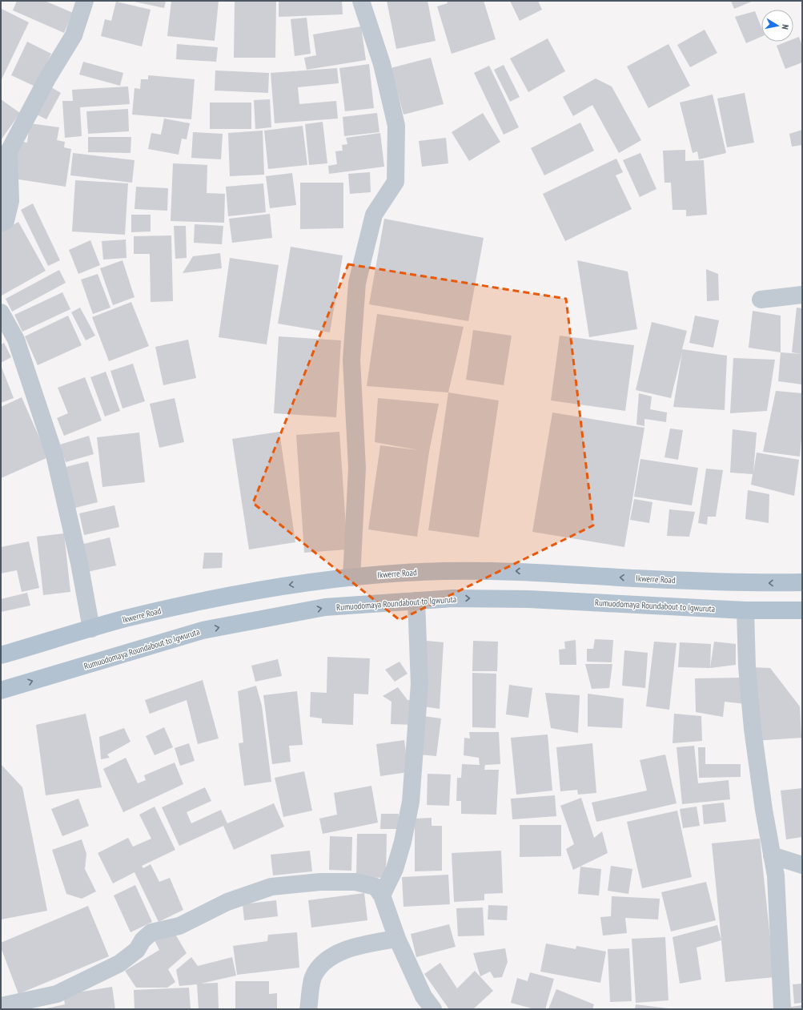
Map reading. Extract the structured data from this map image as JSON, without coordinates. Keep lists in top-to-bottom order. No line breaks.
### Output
{"streets":{"main road":["Ikwerre Road","Rumuodomaya Roundabout to Igwuruta"]},"one_way":["Ikwerre Road","Rumuodomaya Roundabout to Igwuruta"],"north":"right"}
